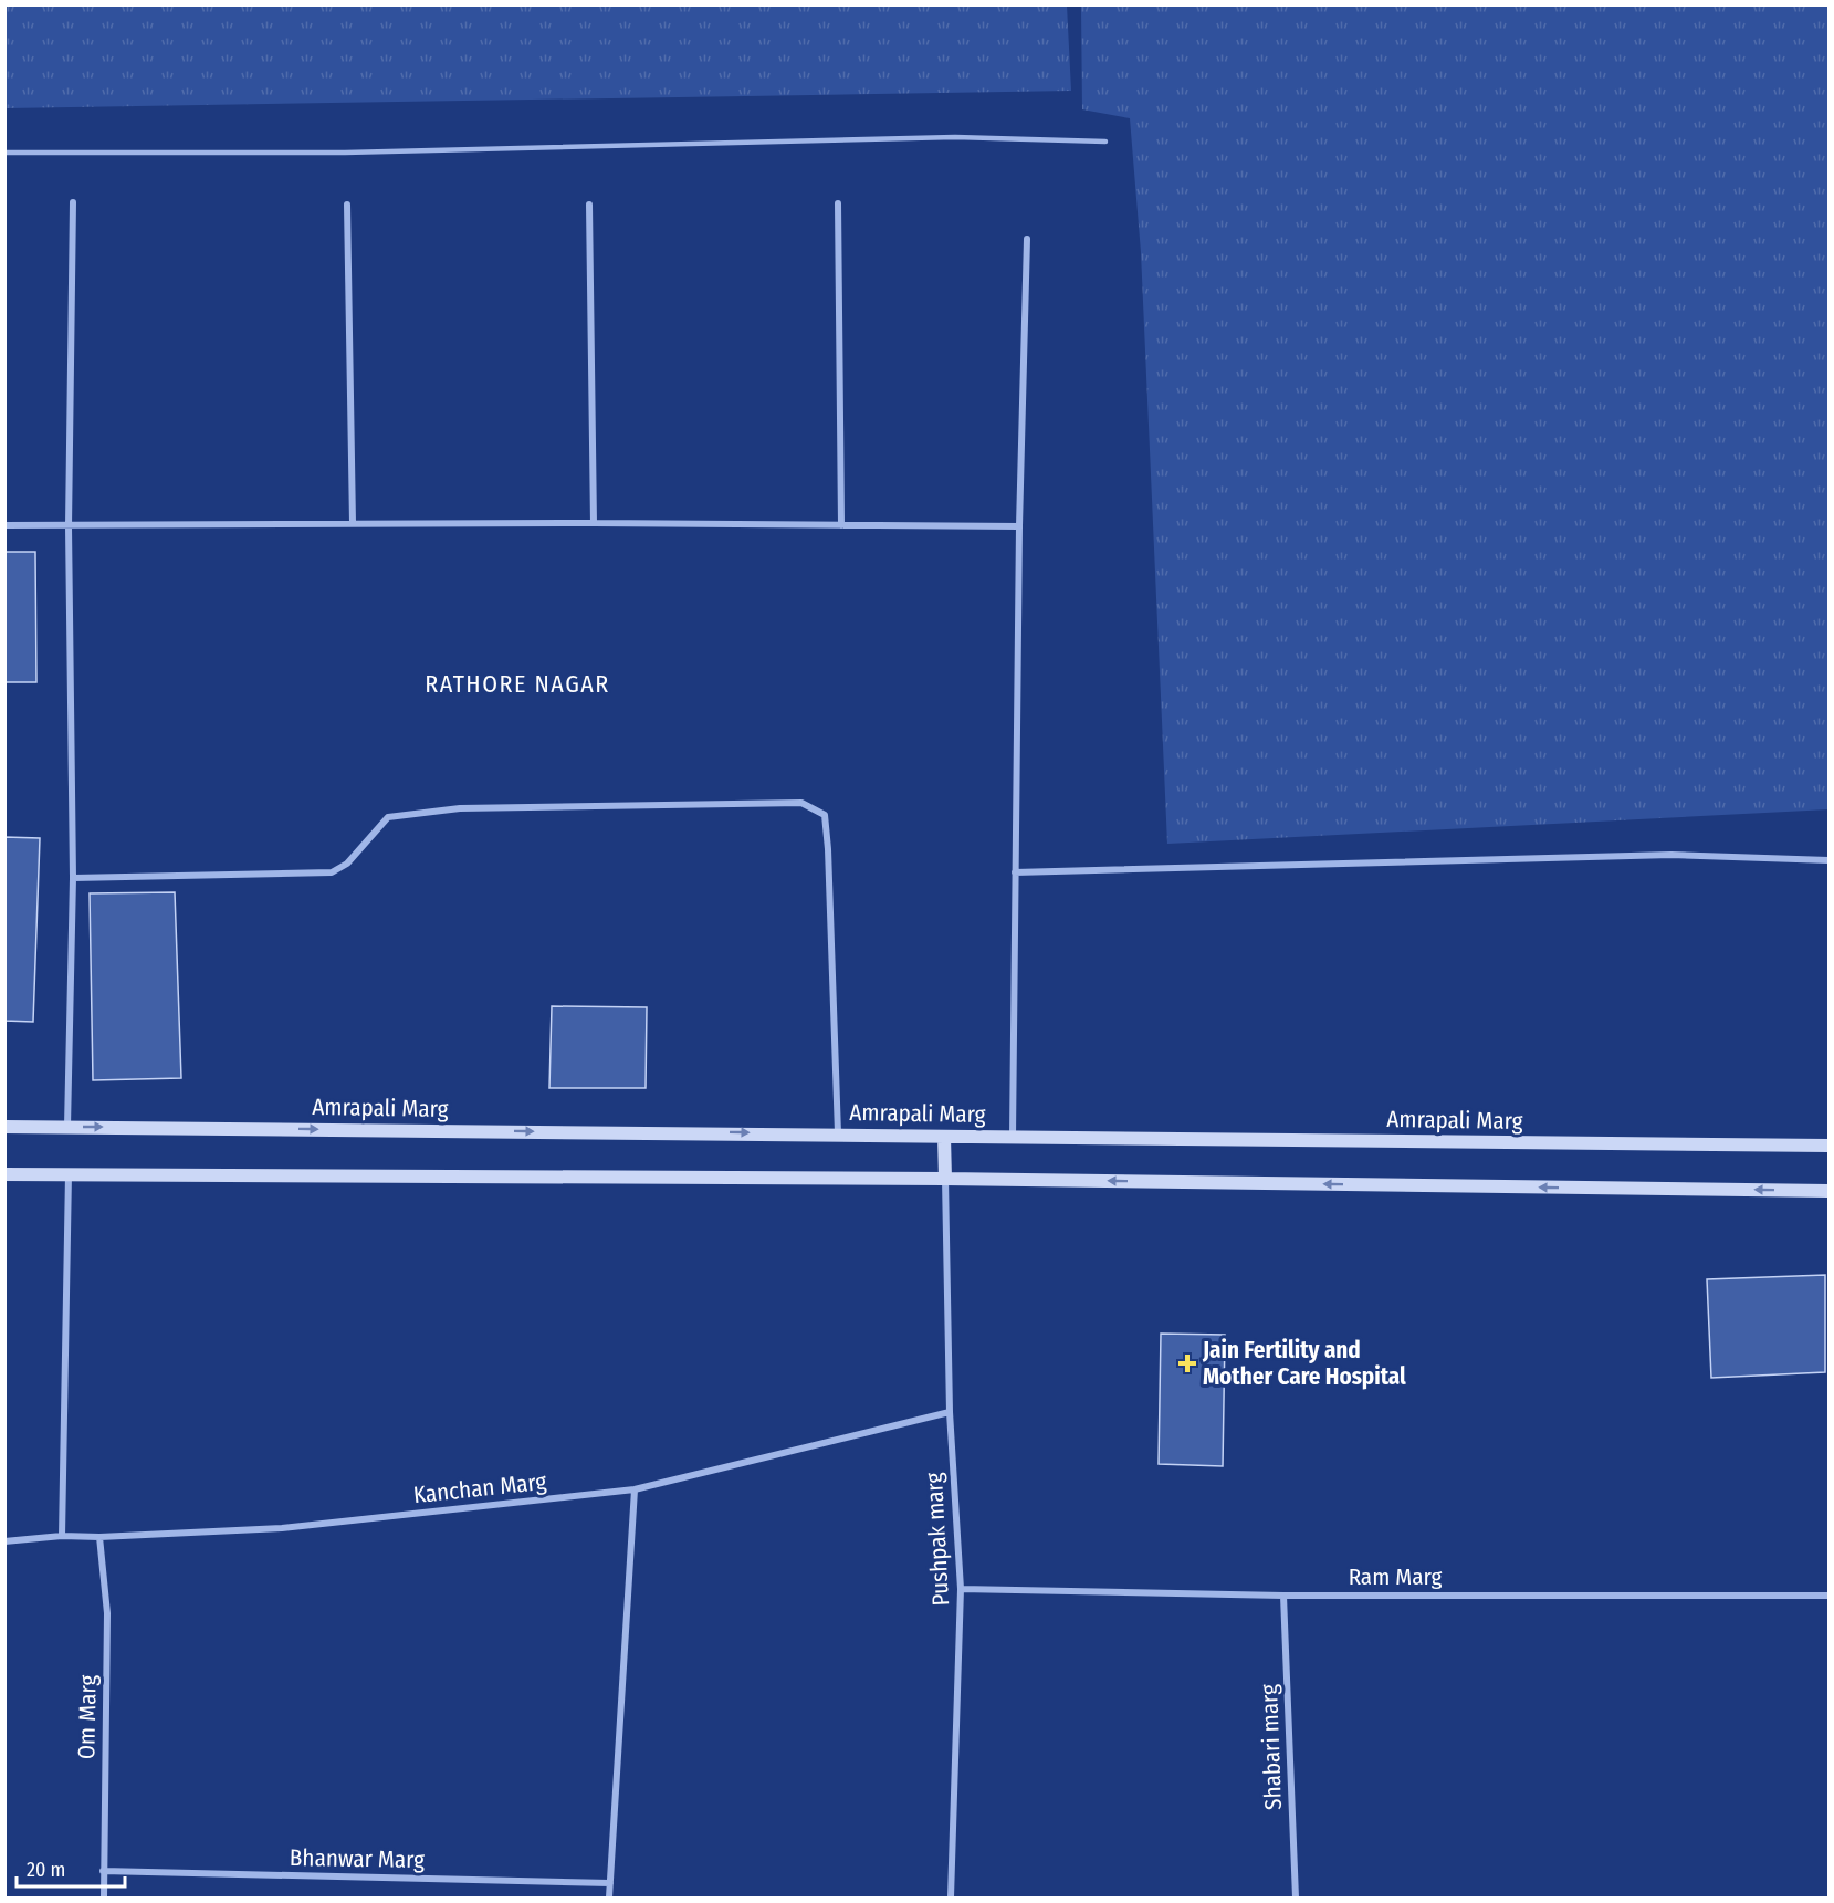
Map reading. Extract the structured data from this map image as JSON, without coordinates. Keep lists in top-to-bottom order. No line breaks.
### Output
{"streets":{"street":["Amrapali Marg","Kanchan Marg","Pushpak marg","Ram Marg","Om Marg","Shabari marg","Bhanwar Marg"]},"crossings":[["Kanchan Marg","Pushpak marg"],["Kanchan Marg","Om Marg"],["Pushpak marg","Ram Marg"],["Ram Marg","Shabari marg"],["Om Marg","Bhanwar Marg"]],"districts":["RATHORE NAGAR"],"places":{"health":["Jain Fertility and Mother Care Hospital"]},"scale_bar":"20 m"}
